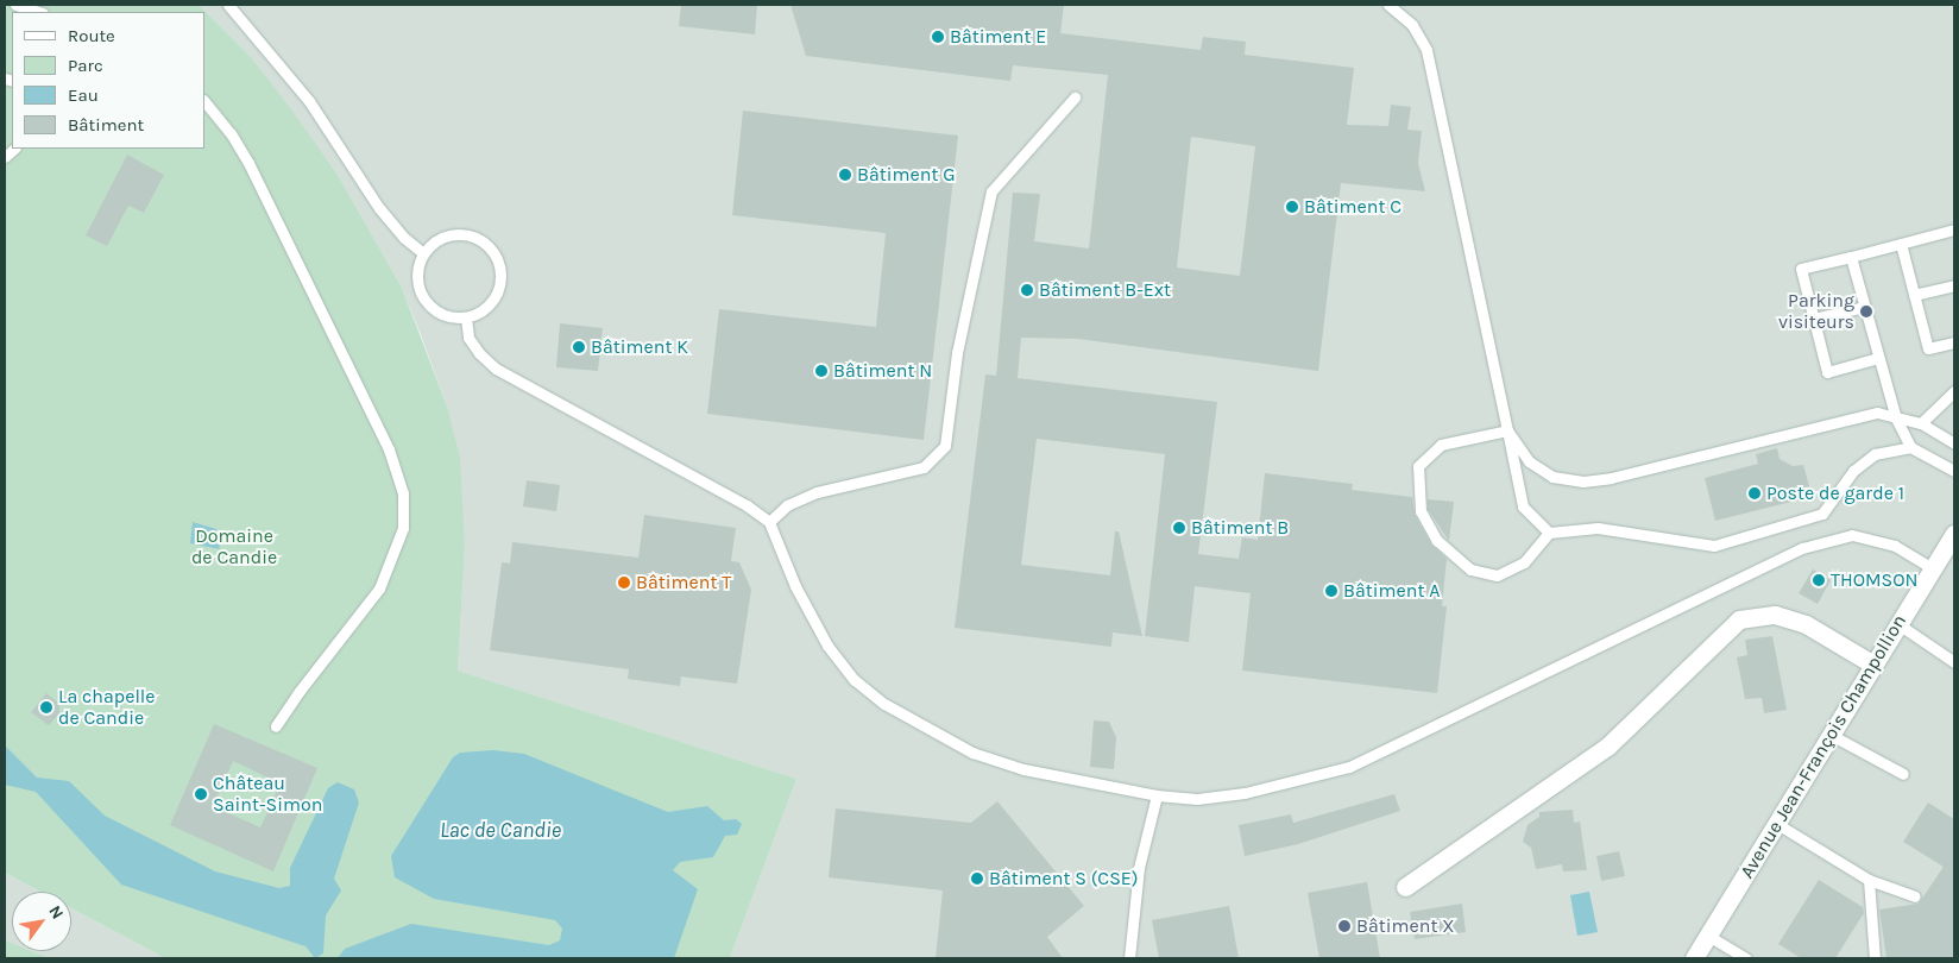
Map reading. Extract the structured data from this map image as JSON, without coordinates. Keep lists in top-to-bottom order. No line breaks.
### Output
{"streets":{"street":["Avenue Jean-François Champollion"]},"water":["Lac de Candie"],"parks":["Domaine de Candie"],"places":["Bâtiment E","Bâtiment G","Bâtiment C","Bâtiment B-Ext","Parking visiteurs","Bâtiment K","Bâtiment N","Poste de garde 1","Bâtiment B","THOMSON","Bâtiment T","Bâtiment A","La chapelle de Candie","Château Saint-Simon","Bâtiment S (CSE)","Bâtiment X"],"legend":["Route","Parc","Eau","Bâtiment"],"north":"top right"}
